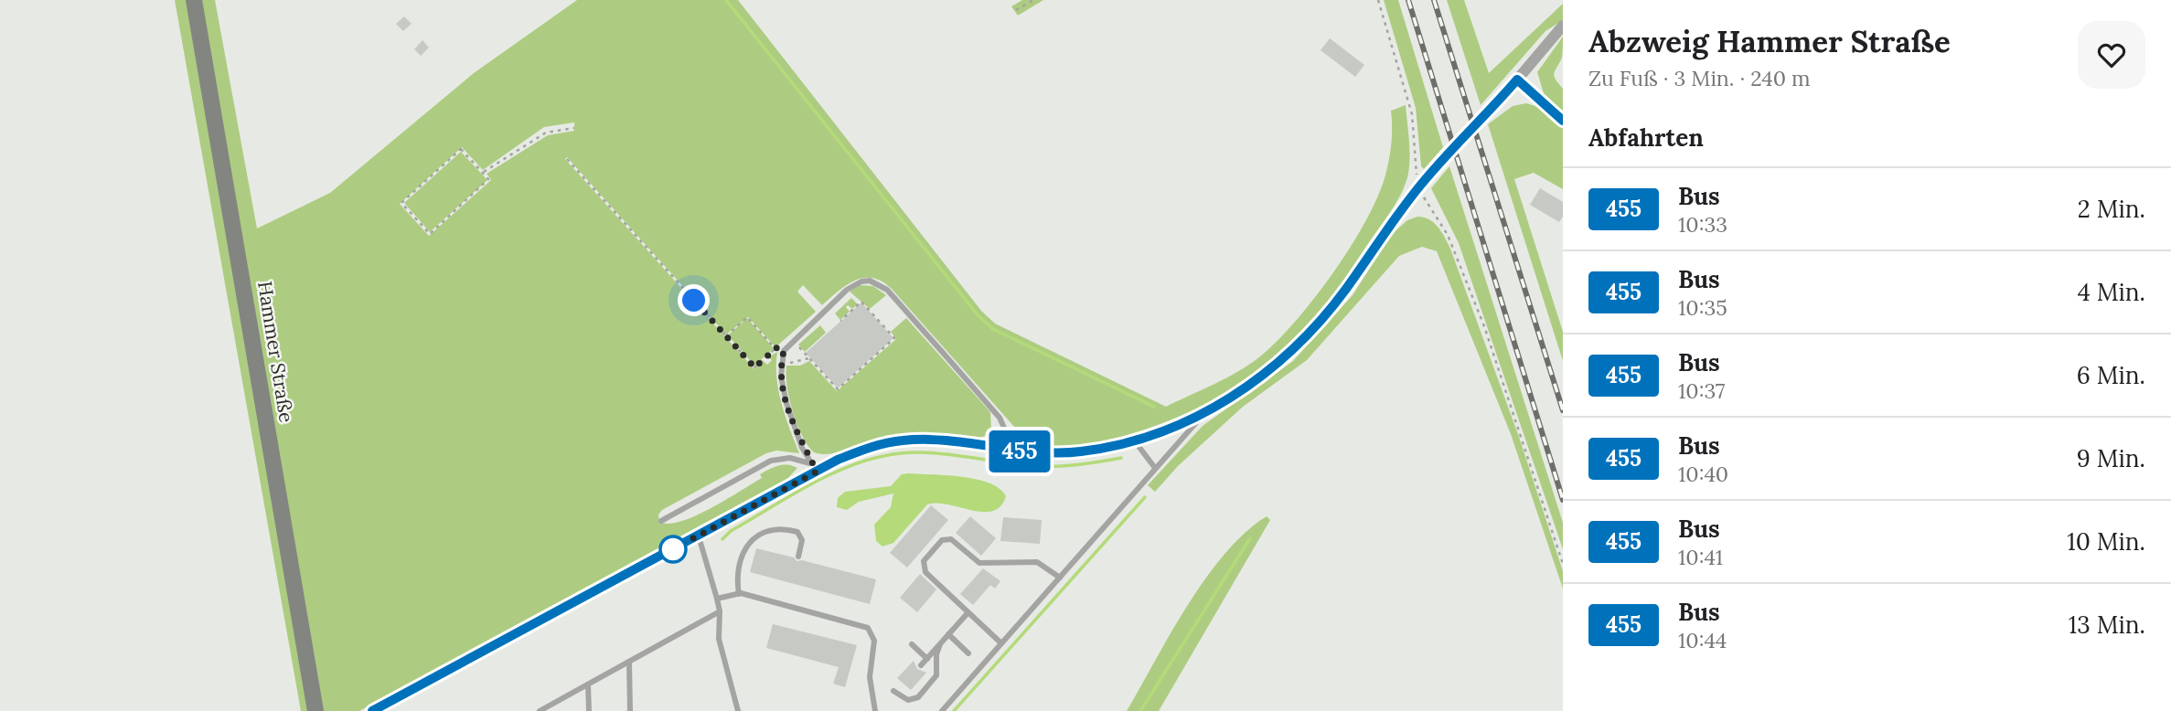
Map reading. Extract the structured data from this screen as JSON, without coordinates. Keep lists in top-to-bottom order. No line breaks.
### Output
{"streets":{"main road":["Hammer Straße"]},"lines":["bus line 455"],"page":{"on_map":"455","heading":[["Abzweig Hammer Straße","Zu Fuß · 3 Min. · 240 m"],"Abfahrten"],"list":[{"mark":"455","name":"Bus","note":"10:33","value":"2 Min."},{"mark":"455","name":"Bus","note":"10:35","value":"4 Min."},{"mark":"455","name":"Bus","note":"10:37","value":"6 Min."},{"mark":"455","name":"Bus","note":"10:40","value":"9 Min."},{"mark":"455","name":"Bus","note":"10:41","value":"10 Min."},{"mark":"455","name":"Bus","note":"10:44","value":"13 Min."}]}}
